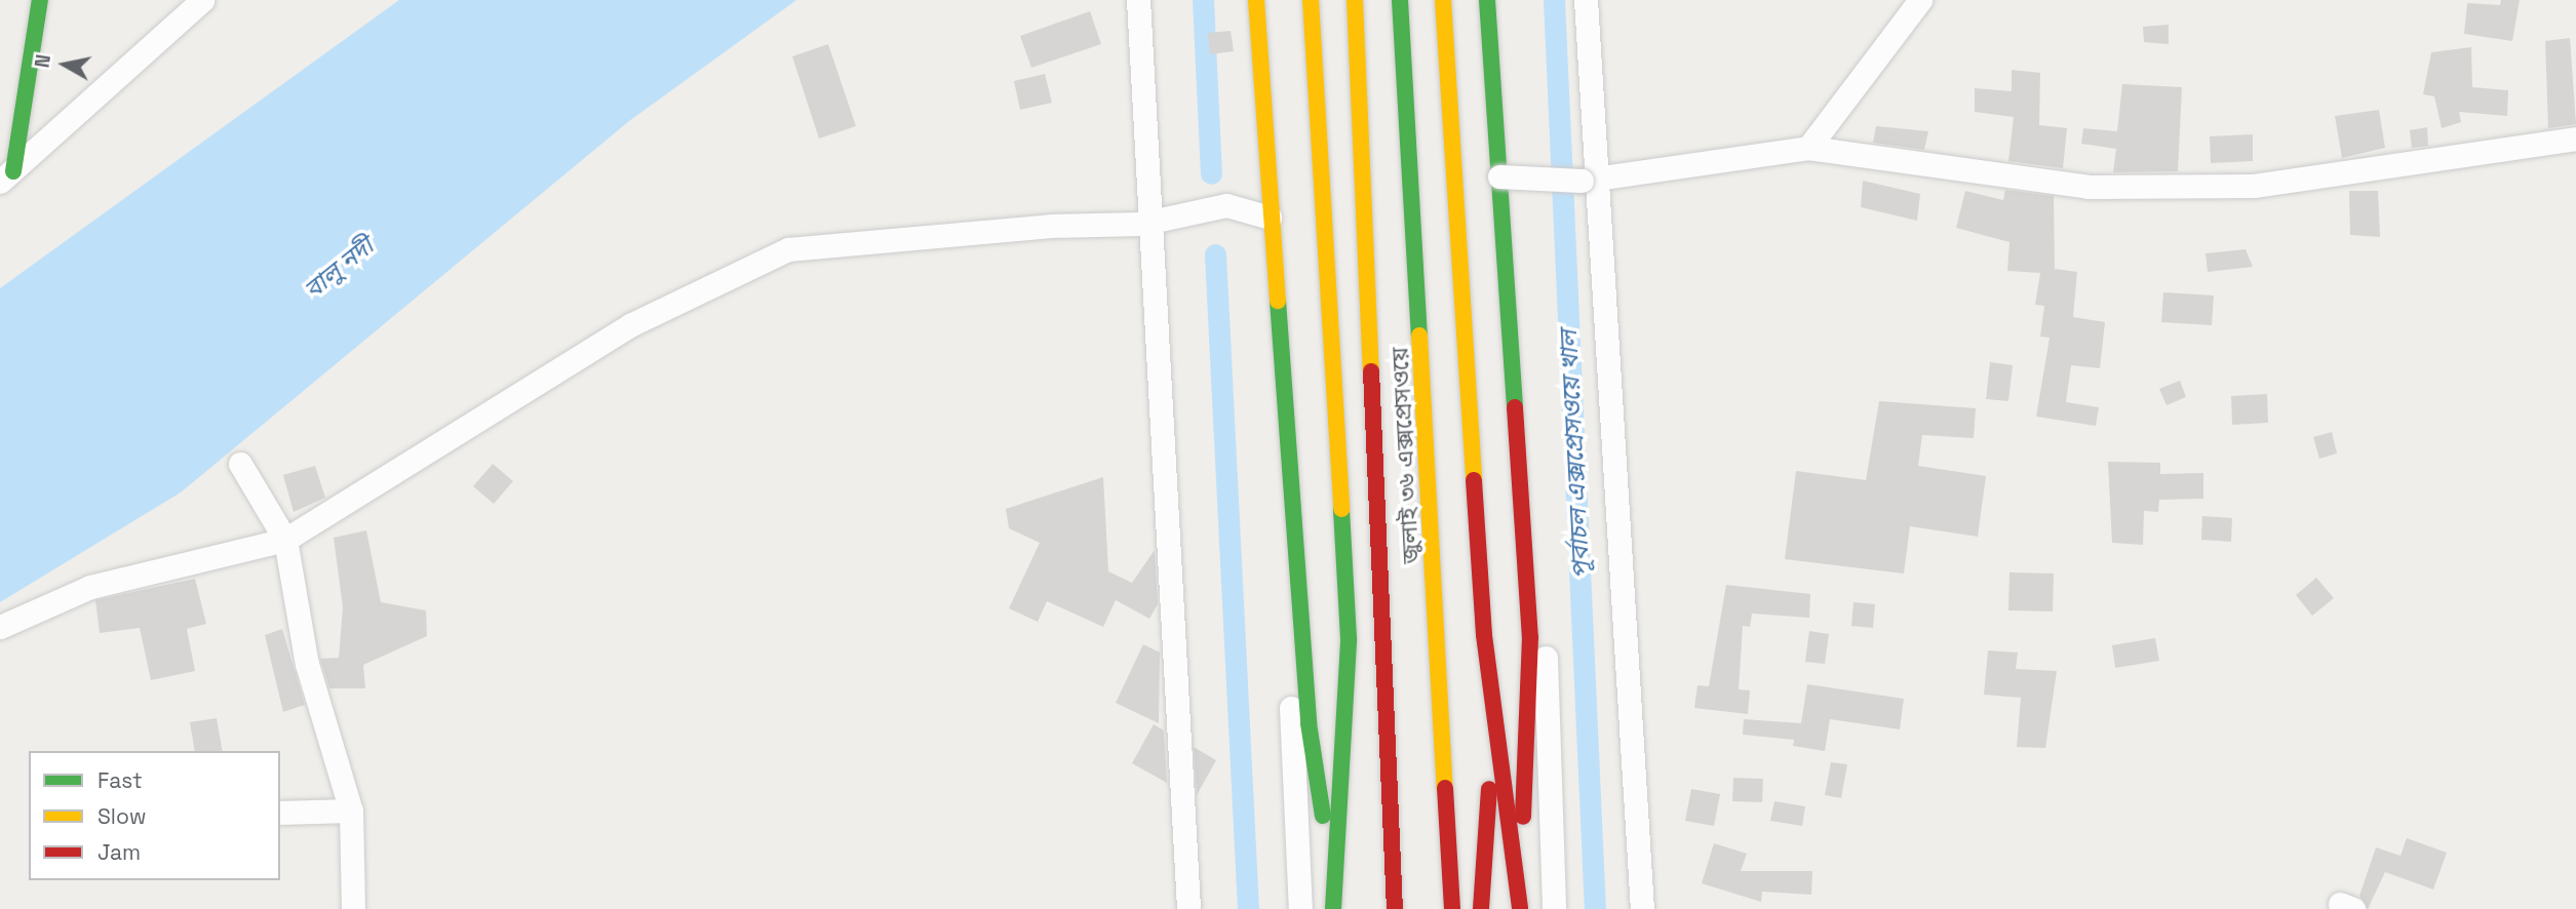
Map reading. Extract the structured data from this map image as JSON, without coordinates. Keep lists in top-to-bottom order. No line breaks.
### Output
{"streets":{"main road":["জুলাই ৩৬ এক্সপ্রেসওয়ে"]},"water":["বালু নদী","পূর্বাচল এক্সপ্রেসওয়ে খাল"],"legend":["Fast","Slow","Jam"],"north":"left"}
